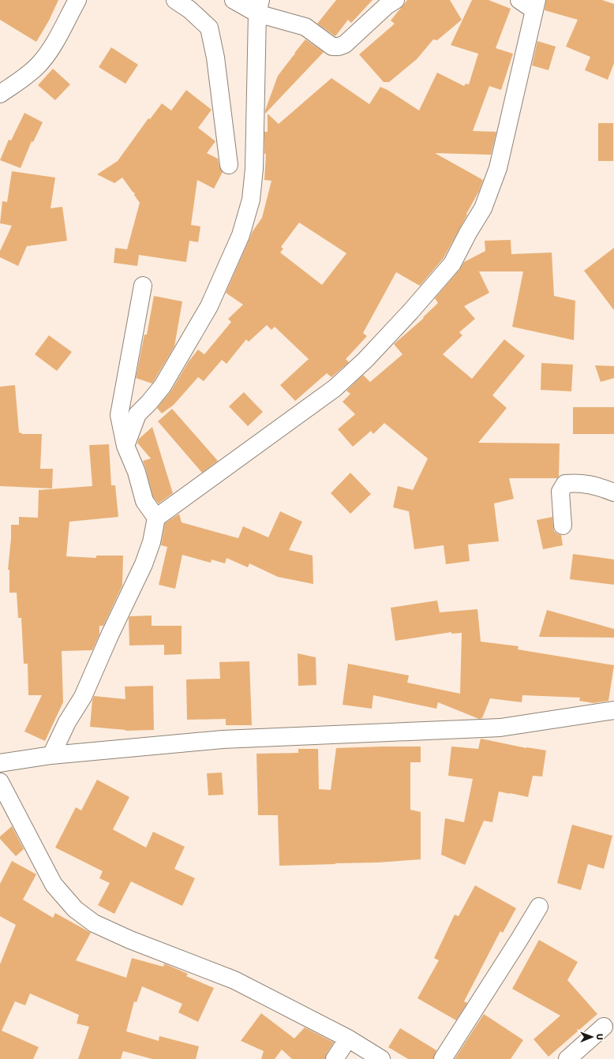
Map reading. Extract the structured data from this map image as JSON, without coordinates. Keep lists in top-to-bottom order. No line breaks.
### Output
{"north":"right"}
